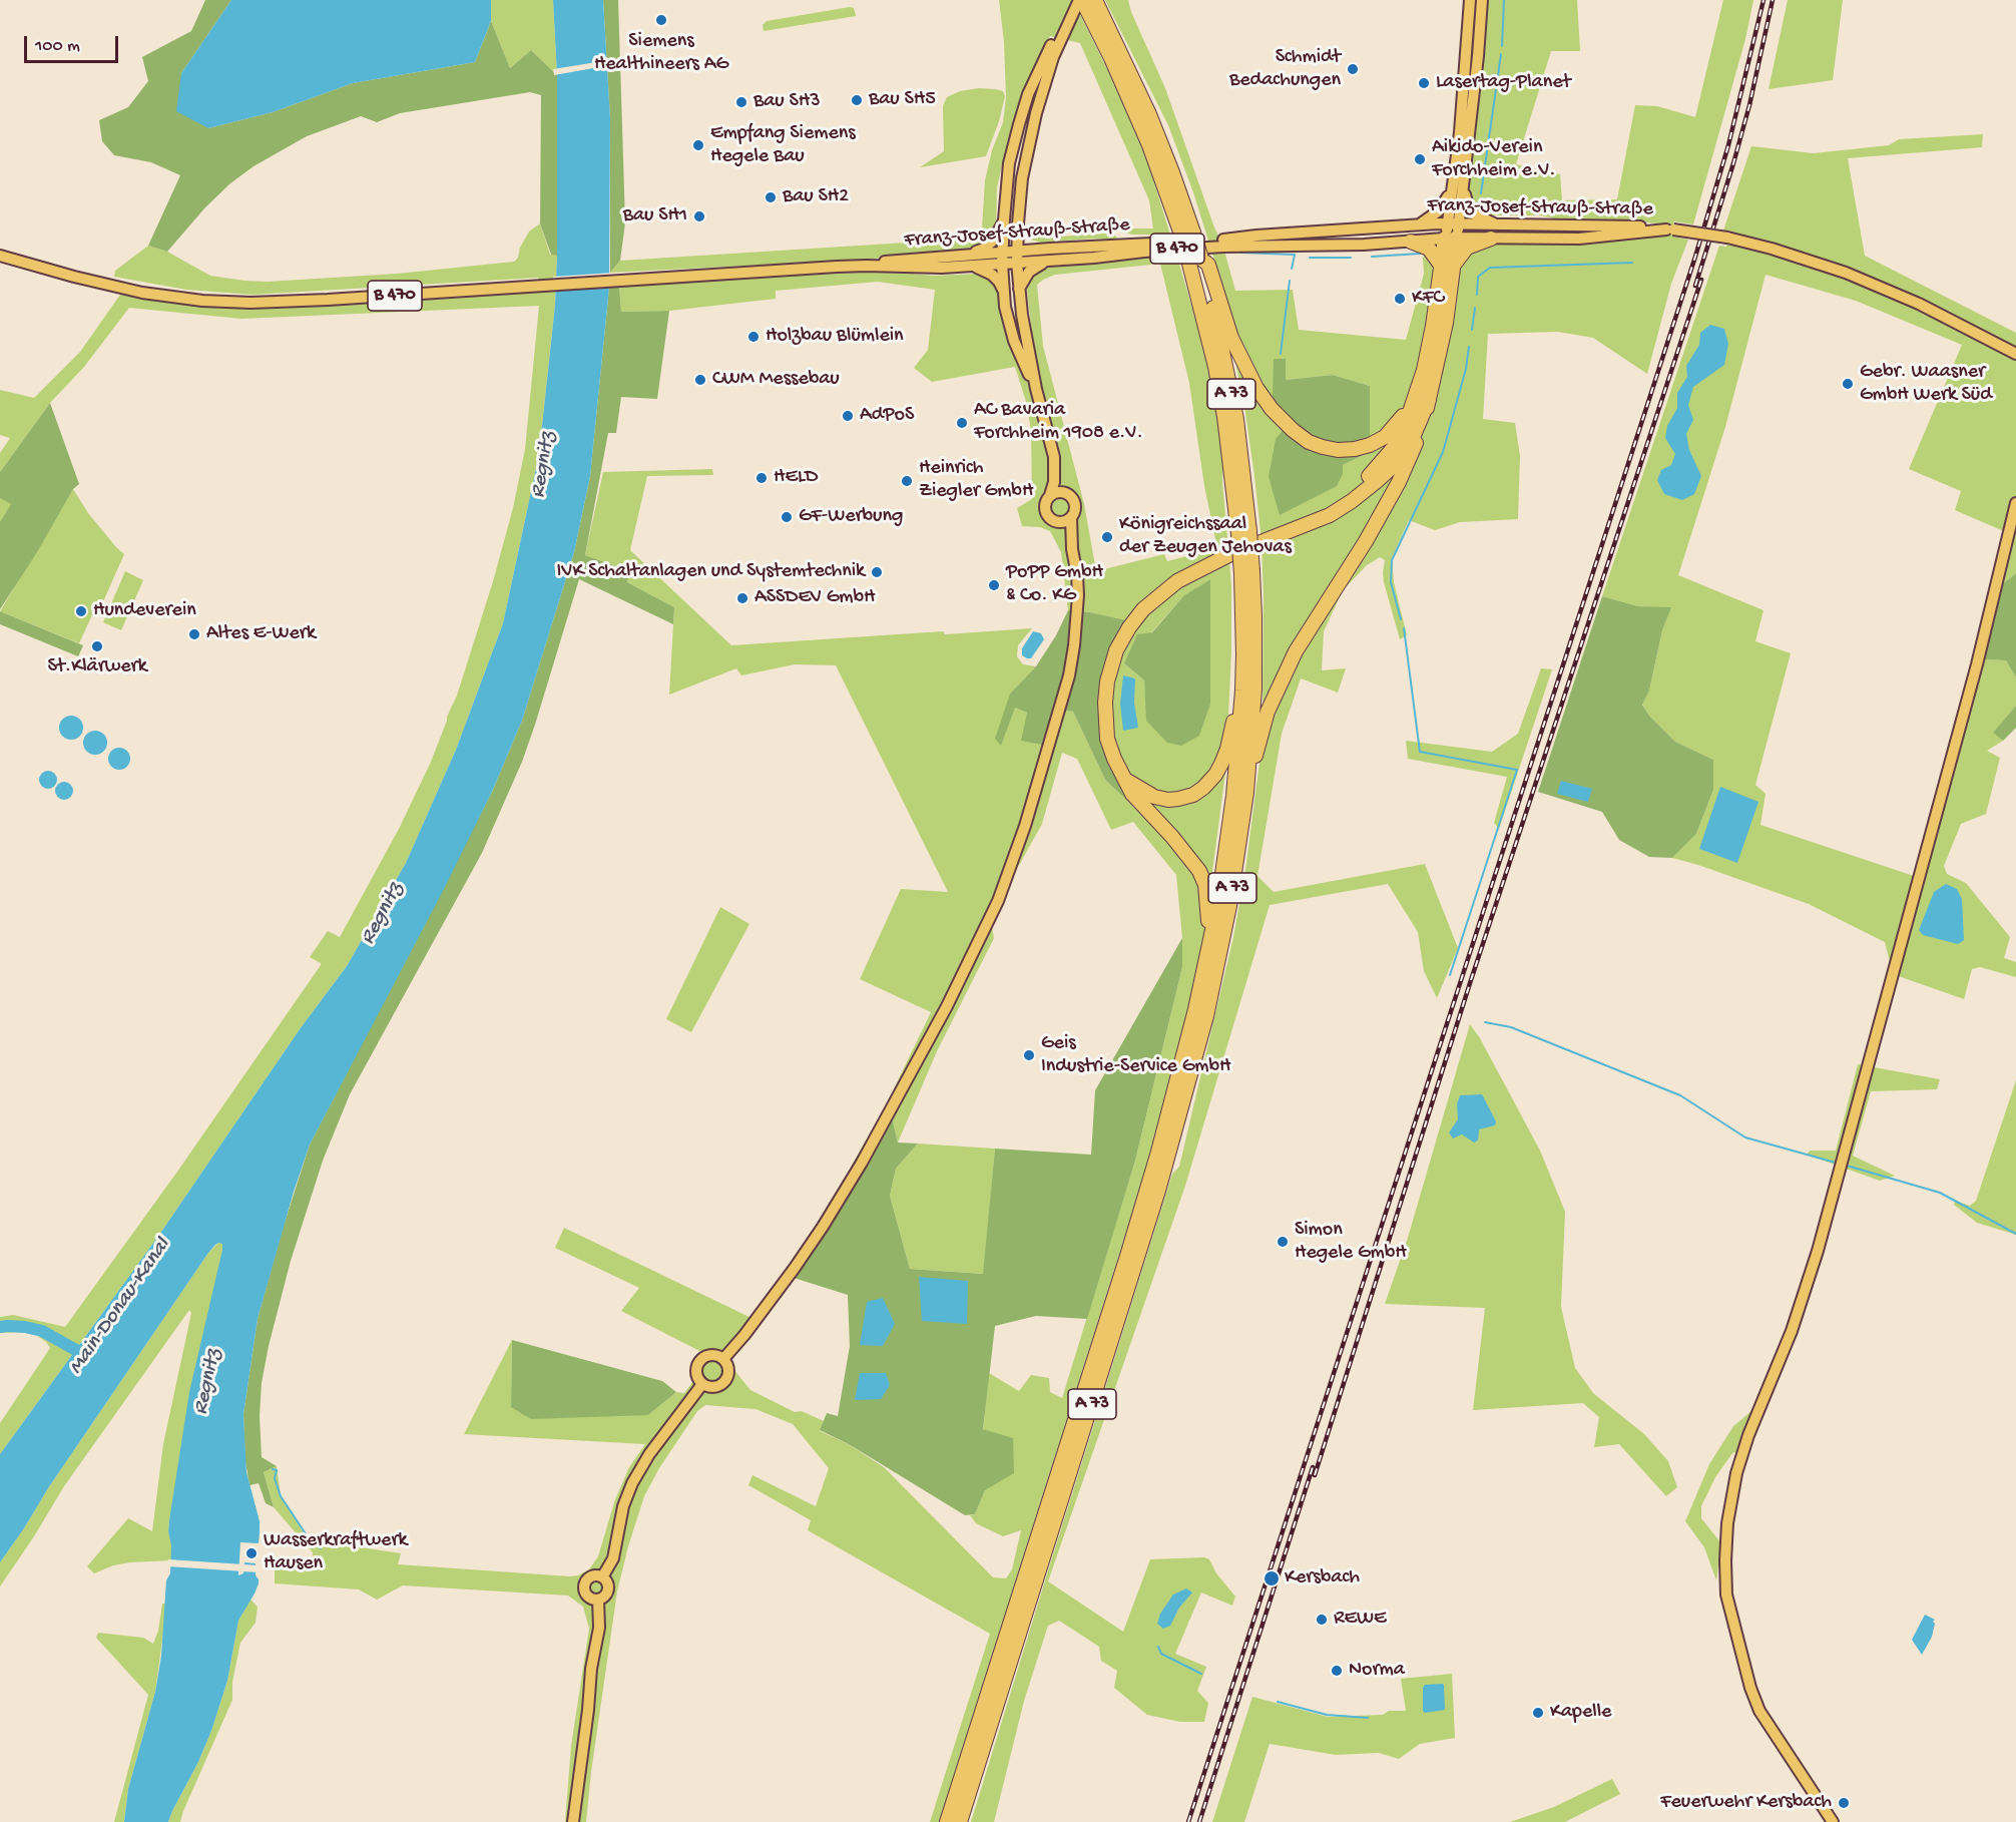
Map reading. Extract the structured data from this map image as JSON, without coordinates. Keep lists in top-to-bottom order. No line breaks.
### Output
{"streets":{"highway":["A 73"],"main road":["Franz-Josef-Strauß-Straße","B 470"]},"water":["Regnitz","Main-Donau-Kanal"],"places":["Siemens Healthineers AG","Schmidt Bedachungen","Lasertag-Planet","Bau SH5","Bau SH3","Empfang Siemens Hegele Bau","Aikido-Verein Forchheim e.V.","Bau SH2","Bau SH1","KFC","Holzbau Blümlein","CWM Messebau","Gebr. Waasner GmbH Werk Süd","AdPoS","AC Bavaria Forchheim 1908 e.V.","HELD","Heinrich Ziegler GmbH","GF-Werbung","Königreichssaal der Zeugen Jehovas","IVK Schaltanlagen und Systemtechnik","PoPP GmbH & Co. KG","ASSDEV GmbH","Hundeverein","Altes E-Werk","St.Klärwerk","Geis Industrie-Service GmbH","Simon Hegele GmbH","Wasserkraftwerk Hausen","Kersbach","REWE","Norma","Kapelle","Feuerwehr Kersbach"],"scale_bar":"100 m"}
